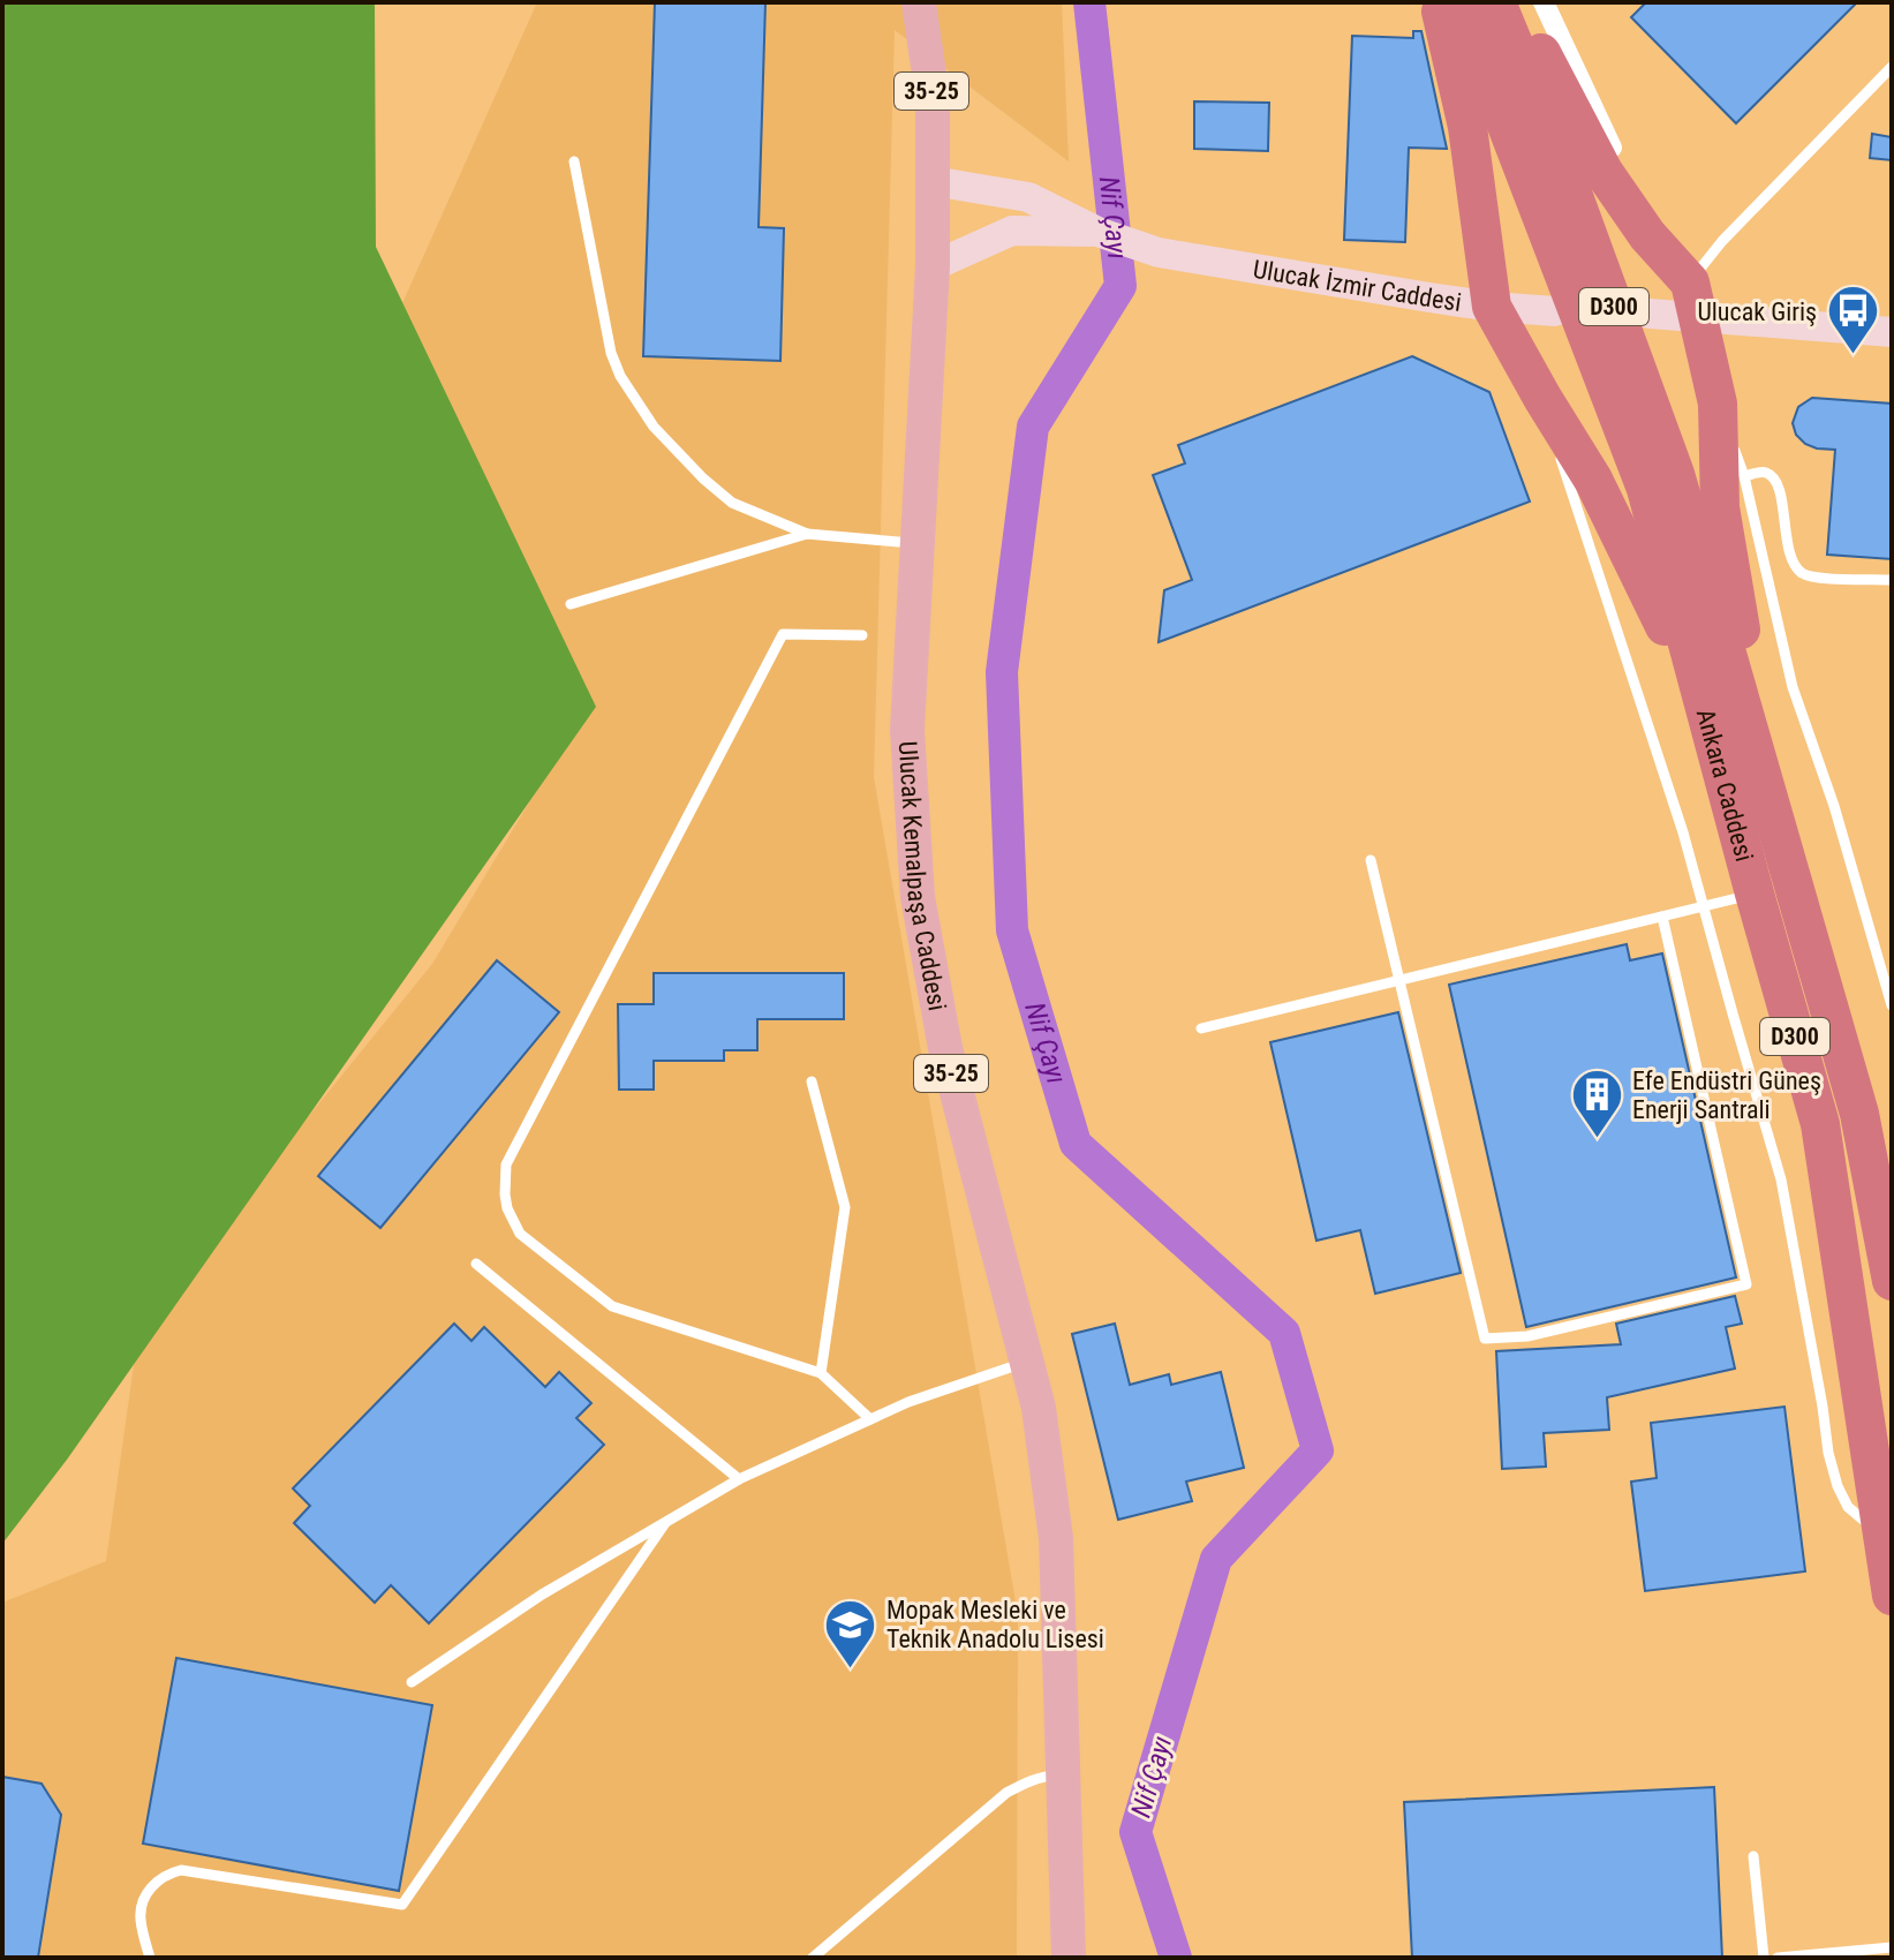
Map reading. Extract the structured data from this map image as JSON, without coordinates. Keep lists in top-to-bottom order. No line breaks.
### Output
{"streets":{"highway":["D300","Ankara Caddesi"],"main road":["35-25","Ulucak Kemalpaşa Caddesi"],"street":["Ulucak İzmir Caddesi"]},"water":["Nif Çayı"],"places":{"bus stop":["Ulucak Giriş"],"building":["Efe Endüstri Güneş Enerji Santrali"],"school or university":["Mopak Mesleki ve Teknik Anadolu Lisesi"]}}
